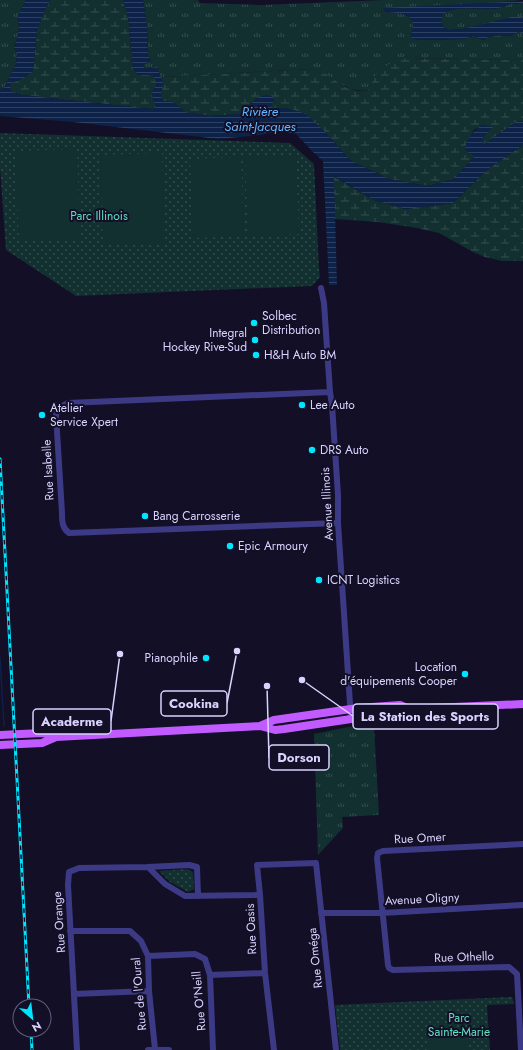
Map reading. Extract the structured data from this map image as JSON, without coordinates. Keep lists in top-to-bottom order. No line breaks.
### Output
{"streets":{"street":["Rue Isabelle","Avenue Illinois","Rue Omer","Avenue Oligny","Rue Orange","Rue Oasis","Rue Othello","Rue Oméga","Rue de l'Oural","Rue O'Neill"]},"crossings":[["Rue Isabelle","Avenue Illinois"],["Rue Omer","Avenue Oligny"],["Rue Omer","Rue Othello"],["Avenue Oligny","Rue Othello"],["Avenue Oligny","Rue Oméga"],["Rue Orange","Rue de l'Oural"],["Rue Oasis","Rue Oméga"],["Rue de l'Oural","Rue O'Neill"]],"water":["Rivière Saint-Jacques"],"parks":["Parc Illinois","Parc Sainte-Marie"],"places":["Solbec Distribution","Integral Hockey Rive-Sud","H&H Auto BM","Lee Auto","Atelier Service Xpert","DRS Auto","Bang Carrosserie","Epic Armoury","ICNT Logistics","Cookina","Acaderme","Pianophile","Location d'équipements Cooper","La Station des Sports","Dorson"],"north":"bottom right"}
